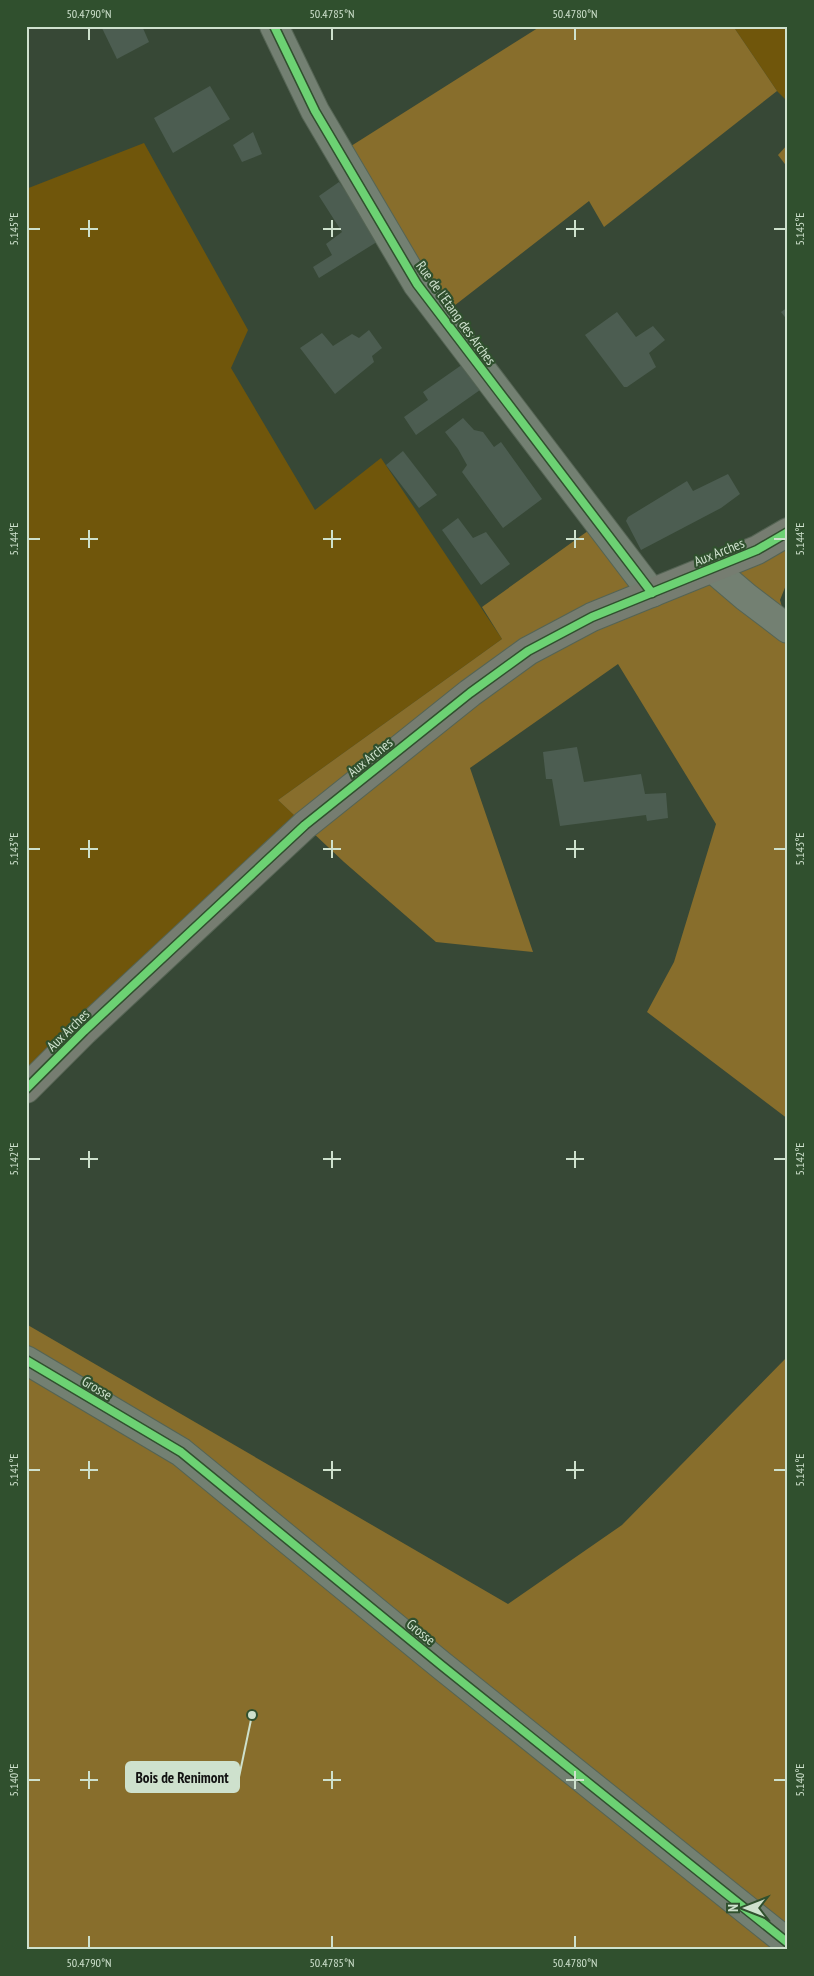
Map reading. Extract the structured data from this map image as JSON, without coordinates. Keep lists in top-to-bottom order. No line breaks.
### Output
{"streets":{"street":["Rue de l'Etang des Arches","Aux Arches","Grosse"]},"crossings":[["Rue de l'Etang des Arches","Aux Arches"]],"places":["Bois de Renimont"],"north":"left","coordinates":["50.4790°N","50.4785°N","50.4780°N","5.145°E","5.144°E","5.143°E","5.142°E","5.141°E","5.140°E"]}
